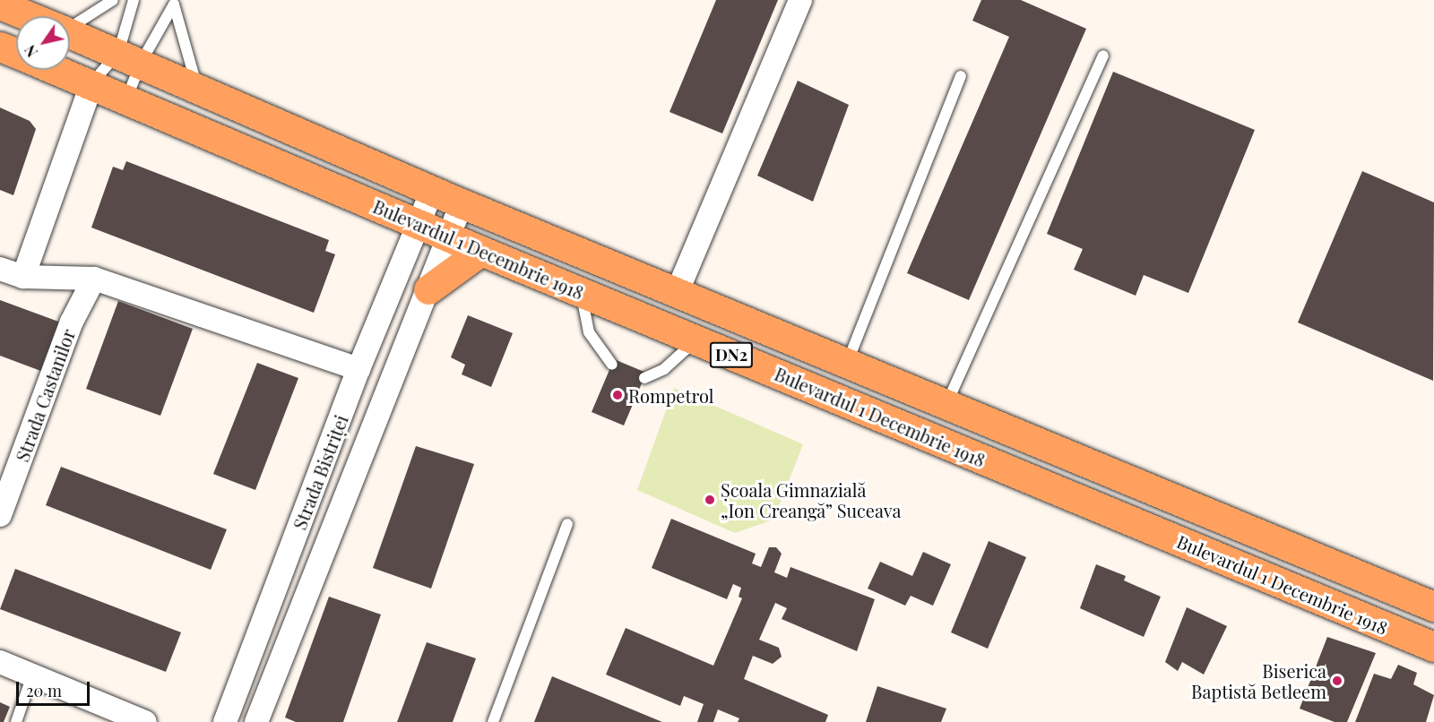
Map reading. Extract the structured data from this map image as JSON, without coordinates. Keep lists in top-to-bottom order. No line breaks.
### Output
{"streets":{"main road":["Bulevardul 1 Decembrie 1918","DN2"],"street":["Strada Castanilor","Strada Bistriței"]},"crossings":[["Bulevardul 1 Decembrie 1918","Strada Bistriței"]],"places":["Rompetrol","Școala Gimnazială „Ion Creangă” Suceava","Biserica Baptistă Betleem"],"scale_bar":"20 m","north":"bottom left"}
